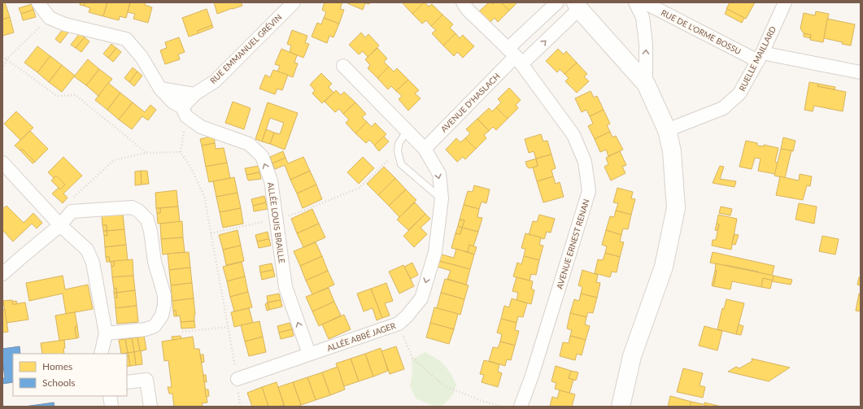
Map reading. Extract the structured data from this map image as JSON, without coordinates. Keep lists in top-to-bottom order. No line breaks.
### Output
{"streets":{"street":["RUE DE L'ORME BOSSU","RUE EMMANUEL GRÉVIN","RUELLE MAILLARD","AVENUE D'HASLACH","ALLÉE LOUIS BRAILLE","AVENUE ERNEST RENAN","ALLÉE ABBÉ JAGER"]},"crossings":[["RUE DE L'ORME BOSSU","RUELLE MAILLARD"],["RUE EMMANUEL GRÉVIN","ALLÉE LOUIS BRAILLE"],["AVENUE D'HASLACH","AVENUE ERNEST RENAN"],["AVENUE D'HASLACH","ALLÉE ABBÉ JAGER"],["ALLÉE LOUIS BRAILLE","ALLÉE ABBÉ JAGER"]],"one_way":["ALLÉE LOUIS BRAILLE","ALLÉE ABBÉ JAGER"],"legend":["Homes","Schools"]}
